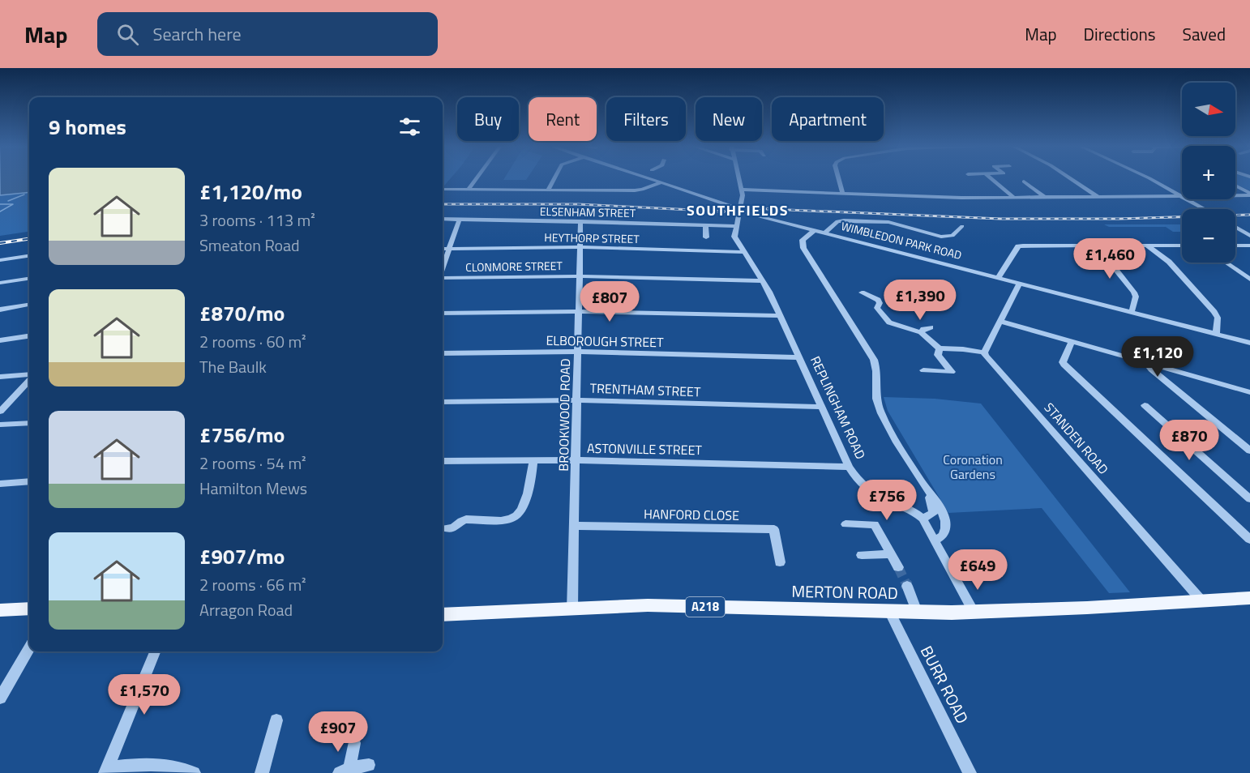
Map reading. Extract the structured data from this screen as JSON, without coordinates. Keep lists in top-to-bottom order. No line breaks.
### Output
{"streets":{"main road":["MERTON ROAD","A218"],"street":["ELSENHAM STREET","HEYTHORP STREET","WIMBLEDON PARK ROAD","CLONMORE STREET","ELBOROUGH STREET","TRENTHAM STREET","REPLINGHAM ROAD","BROOKWOOD ROAD","STANDEN ROAD","ASTONVILLE STREET","HANFORD CLOSE","BURR ROAD"]},"crossings":[["ELSENHAM STREET","REPLINGHAM ROAD"],["ELSENHAM STREET","BROOKWOOD ROAD"],["HEYTHORP STREET","REPLINGHAM ROAD"],["HEYTHORP STREET","BROOKWOOD ROAD"],["CLONMORE STREET","REPLINGHAM ROAD"],["CLONMORE STREET","BROOKWOOD ROAD"],["ELBOROUGH STREET","REPLINGHAM ROAD"],["ELBOROUGH STREET","BROOKWOOD ROAD"],["TRENTHAM STREET","REPLINGHAM ROAD"],["TRENTHAM STREET","BROOKWOOD ROAD"],["REPLINGHAM ROAD","ASTONVILLE STREET"],["REPLINGHAM ROAD","MERTON ROAD"],["BROOKWOOD ROAD","ASTONVILLE STREET"],["BROOKWOOD ROAD","HANFORD CLOSE"],["BROOKWOOD ROAD","MERTON ROAD"],["STANDEN ROAD","MERTON ROAD"],["MERTON ROAD","BURR ROAD"]],"districts":["SOUTHFIELDS"],"parks":["Coronation Gardens"],"north":"right","page":{"header":"Map","search":"Search here","nav":["Map","Directions","Saved"],"map_buttons":["+","−"],"chip":["Buy","Rent","Filters","New","Apartment"],"heading":"9 homes","list":[{"name":"£1,120/mo","note":"3 rooms · 113 m² · Smeaton Road"},{"name":"£870/mo","note":"2 rooms · 60 m² · The Baulk"},{"name":"£756/mo","note":"2 rooms · 54 m² · Hamilton Mews"},{"name":"£907/mo","note":"2 rooms · 66 m² · Arragon Road"}],"price":["£1,460","£1,390","£807","£1,120","£870","£756","£649","£1,570","£907"]}}
